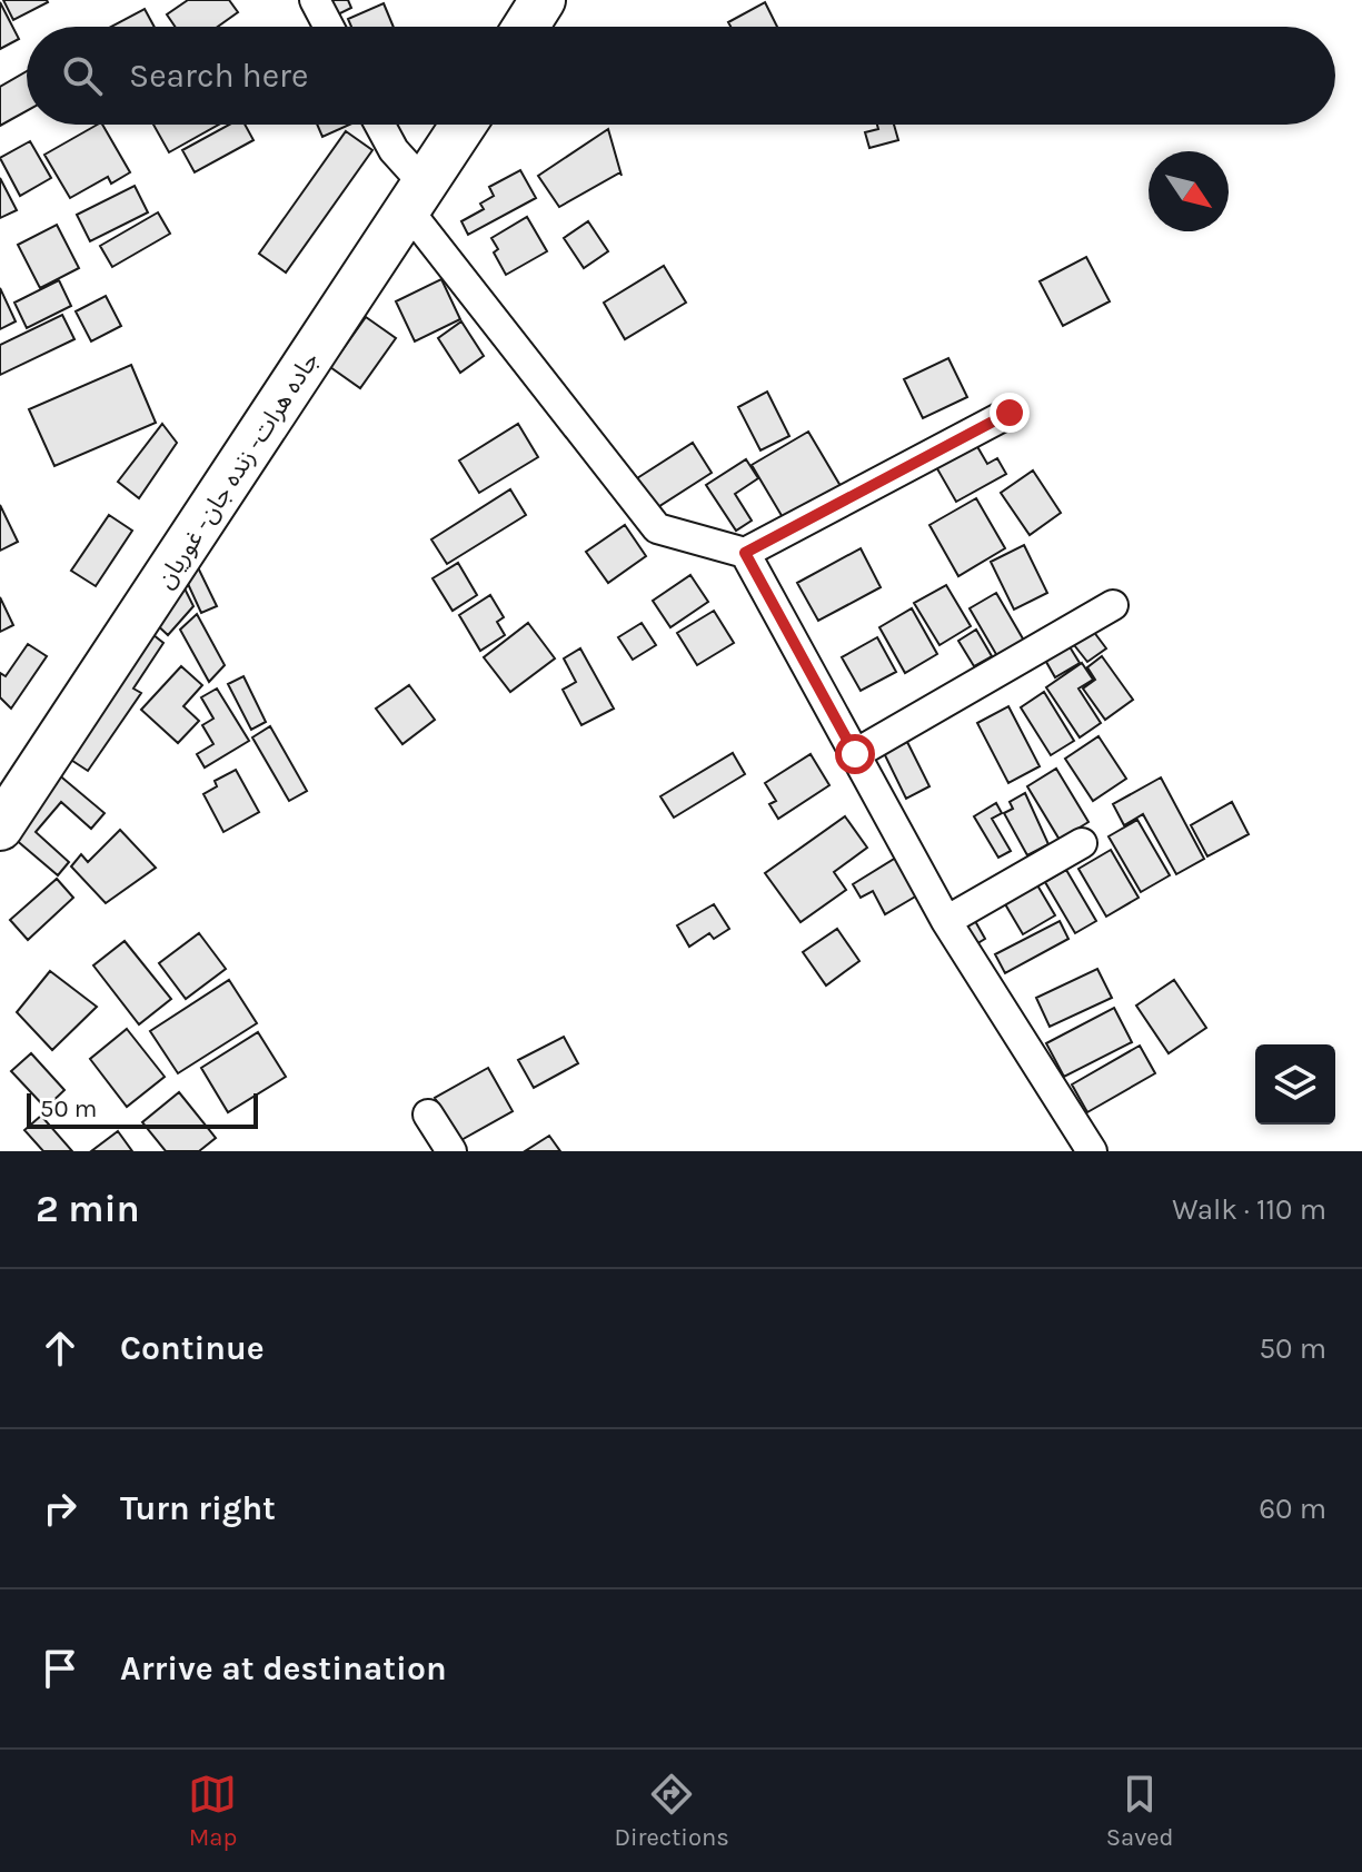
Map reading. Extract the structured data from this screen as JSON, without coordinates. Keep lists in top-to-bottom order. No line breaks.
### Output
{"streets":{"main road":["جاده هرات- زنده جان- غوریان"]},"scale_bar":"50 m","north":"bottom right","page":{"search":"Search here","scale":"50 m","heading":["2 min","Walk · 110 m"],"list":[["Continue","50 m"],["Turn right","60 m"],"Arrive at destination"],"nav":["Map","Directions","Saved"]}}
